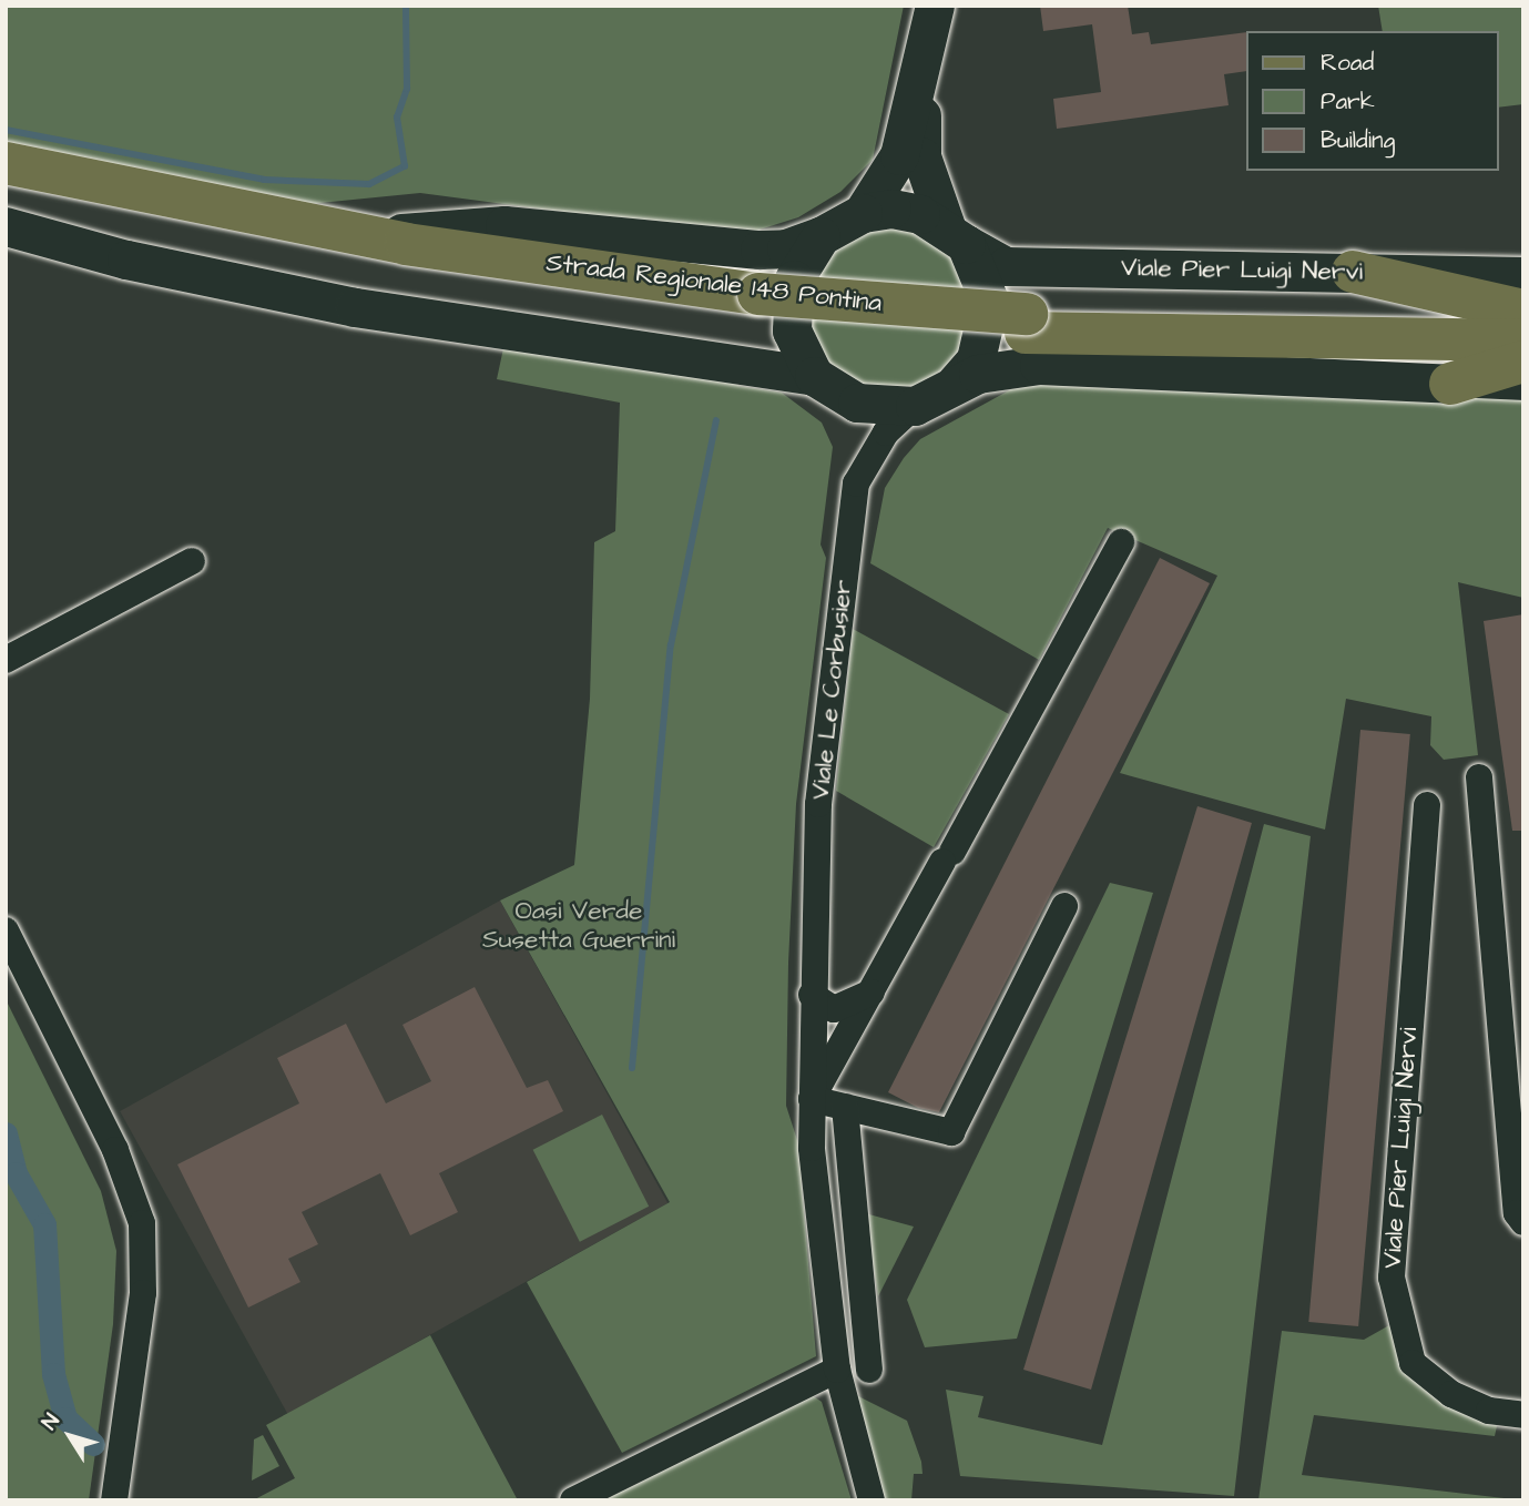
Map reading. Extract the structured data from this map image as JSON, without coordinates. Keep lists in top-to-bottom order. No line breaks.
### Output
{"streets":{"main road":["Strada Regionale 148 Pontina"],"street":["Viale Pier Luigi Nervi","Viale Le Corbusier"]},"crossings":[["Viale Pier Luigi Nervi","Viale Le Corbusier"]],"parks":["Oasi Verde Susetta Guerrini"],"legend":["Road","Park","Building"],"north":"top left"}
